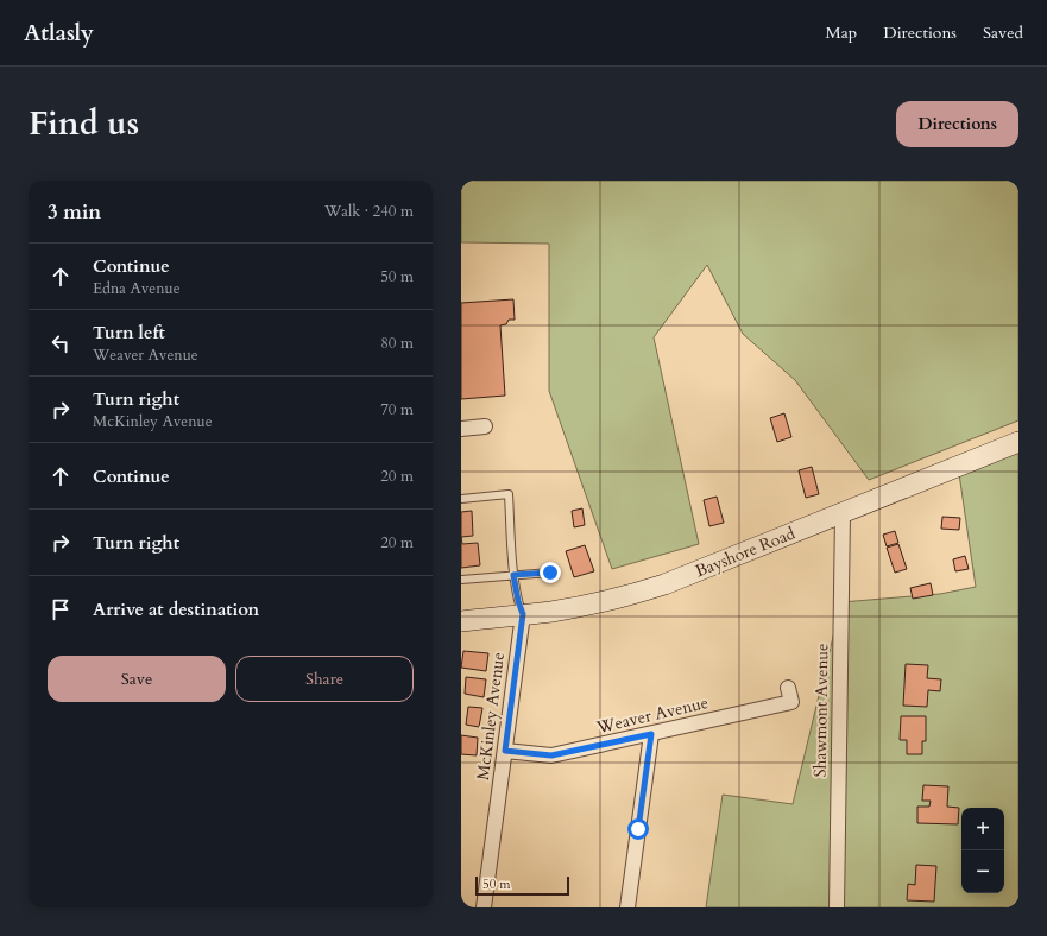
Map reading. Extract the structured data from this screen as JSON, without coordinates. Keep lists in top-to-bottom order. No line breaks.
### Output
{"streets":{"main road":["Bayshore Road"],"street":["Shawmont Avenue","Weaver Avenue","McKinley Avenue"]},"crossings":[["Bayshore Road","Shawmont Avenue"],["Bayshore Road","McKinley Avenue"],["Weaver Avenue","McKinley Avenue"]],"scale_bar":"50 m","page":{"header":"Atlasly","nav":["Map","Directions","Saved"],"title":"Find us","buttons":["Directions",["Save","Share"]],"heading":["3 min","Walk · 240 m"],"list":[["Continue","Edna Avenue","50 m"],["Turn left","Weaver Avenue","80 m"],["Turn right","McKinley Avenue","70 m"],["Continue","20 m"],["Turn right","20 m"],"Arrive at destination"],"map_buttons":["+","−"],"scale":"50 m"}}
